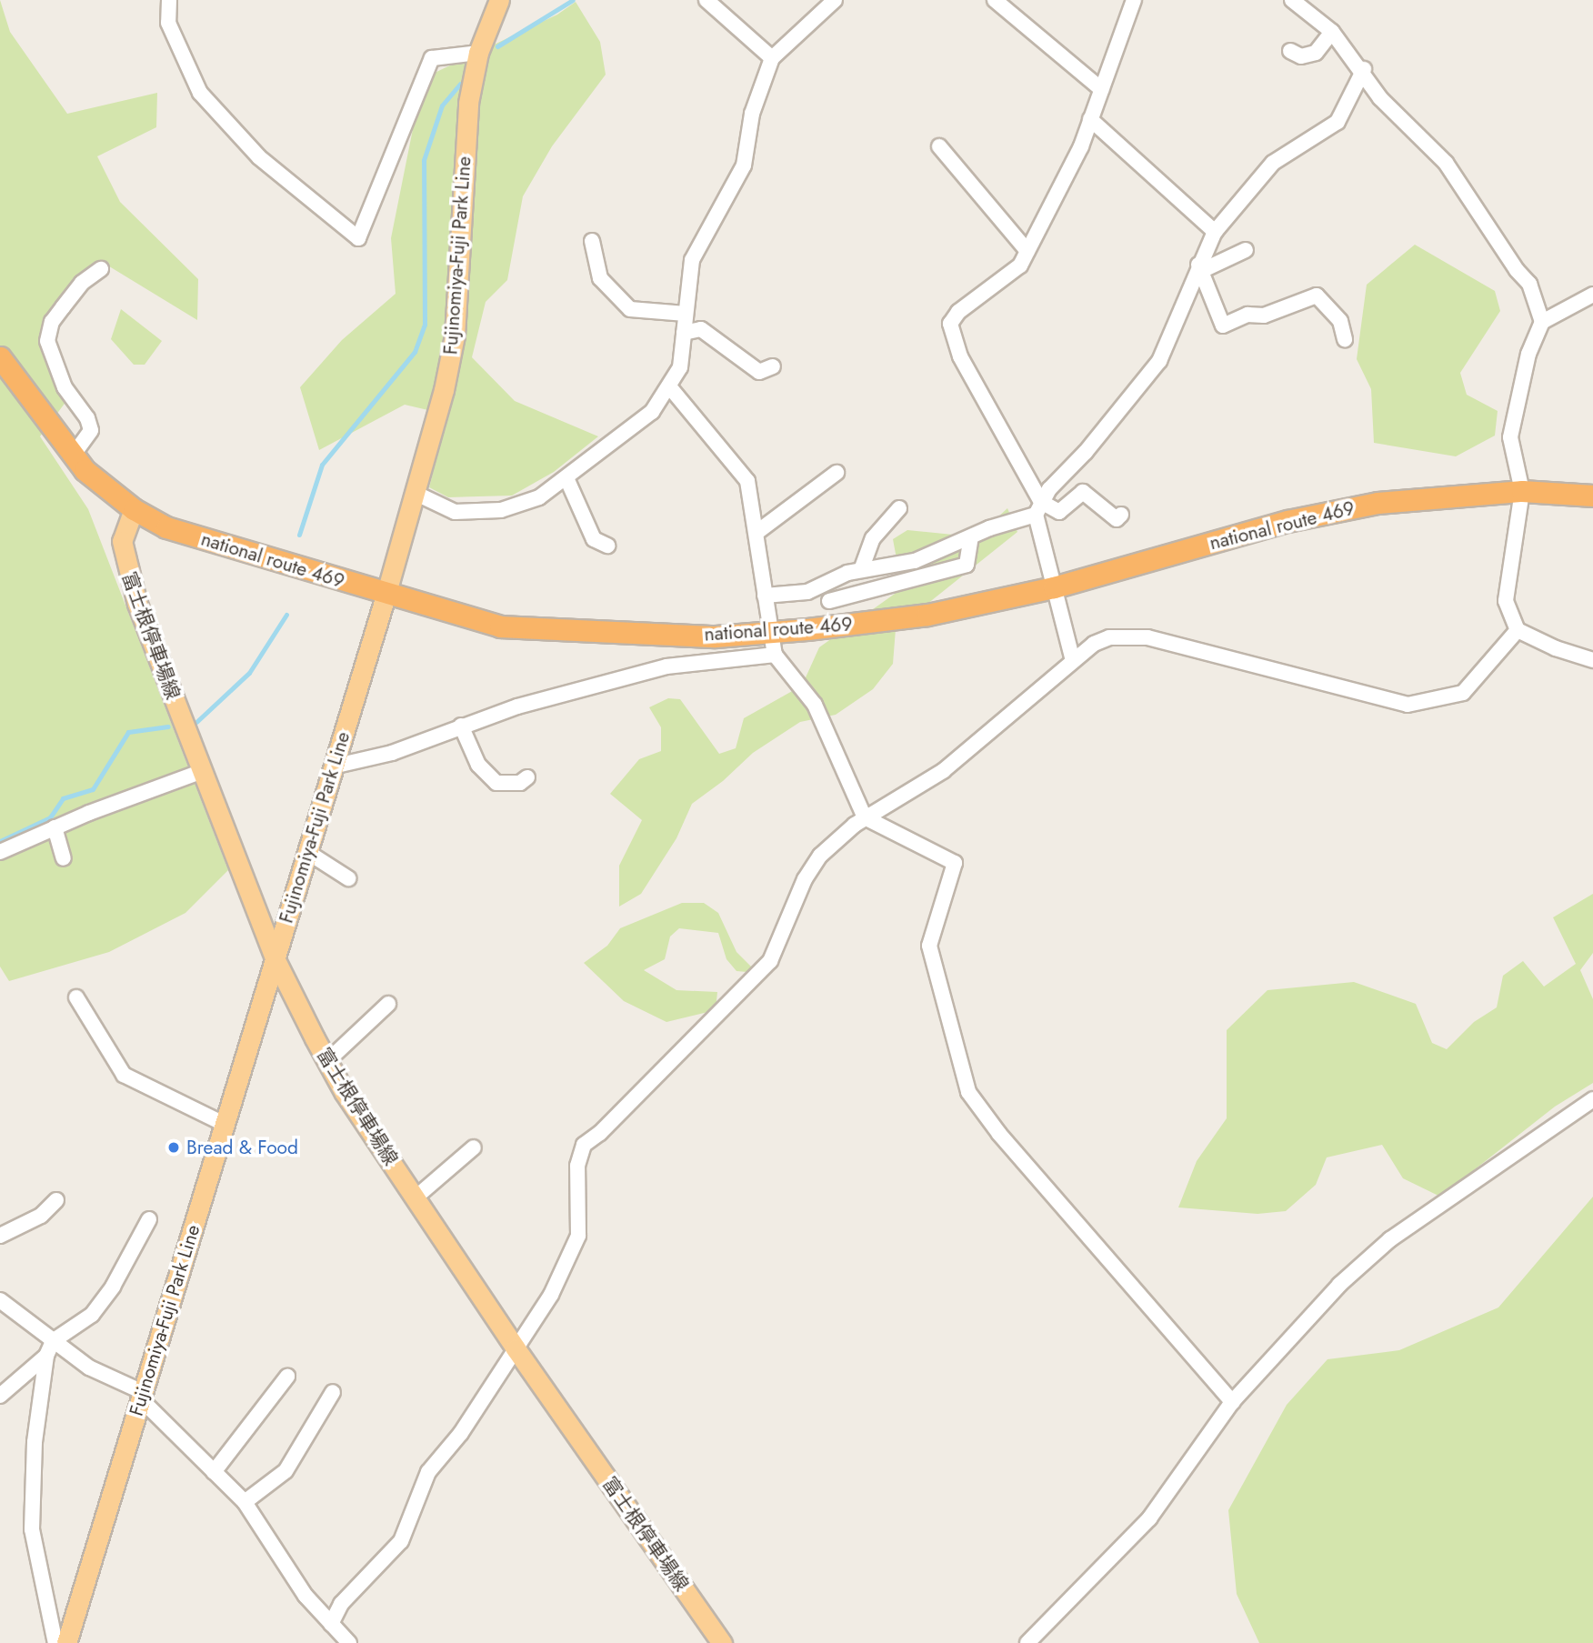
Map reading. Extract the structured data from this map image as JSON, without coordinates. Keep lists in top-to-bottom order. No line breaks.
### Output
{"streets":{"highway":["national route 469"],"main road":["Fujinomiya-Fuji Park Line","富士根停車場線"]},"crossings":[["Fujinomiya-Fuji Park Line","national route 469"],["Fujinomiya-Fuji Park Line","富士根停車場線"],["national route 469","富士根停車場線"]],"places":["Bread & Food"]}
